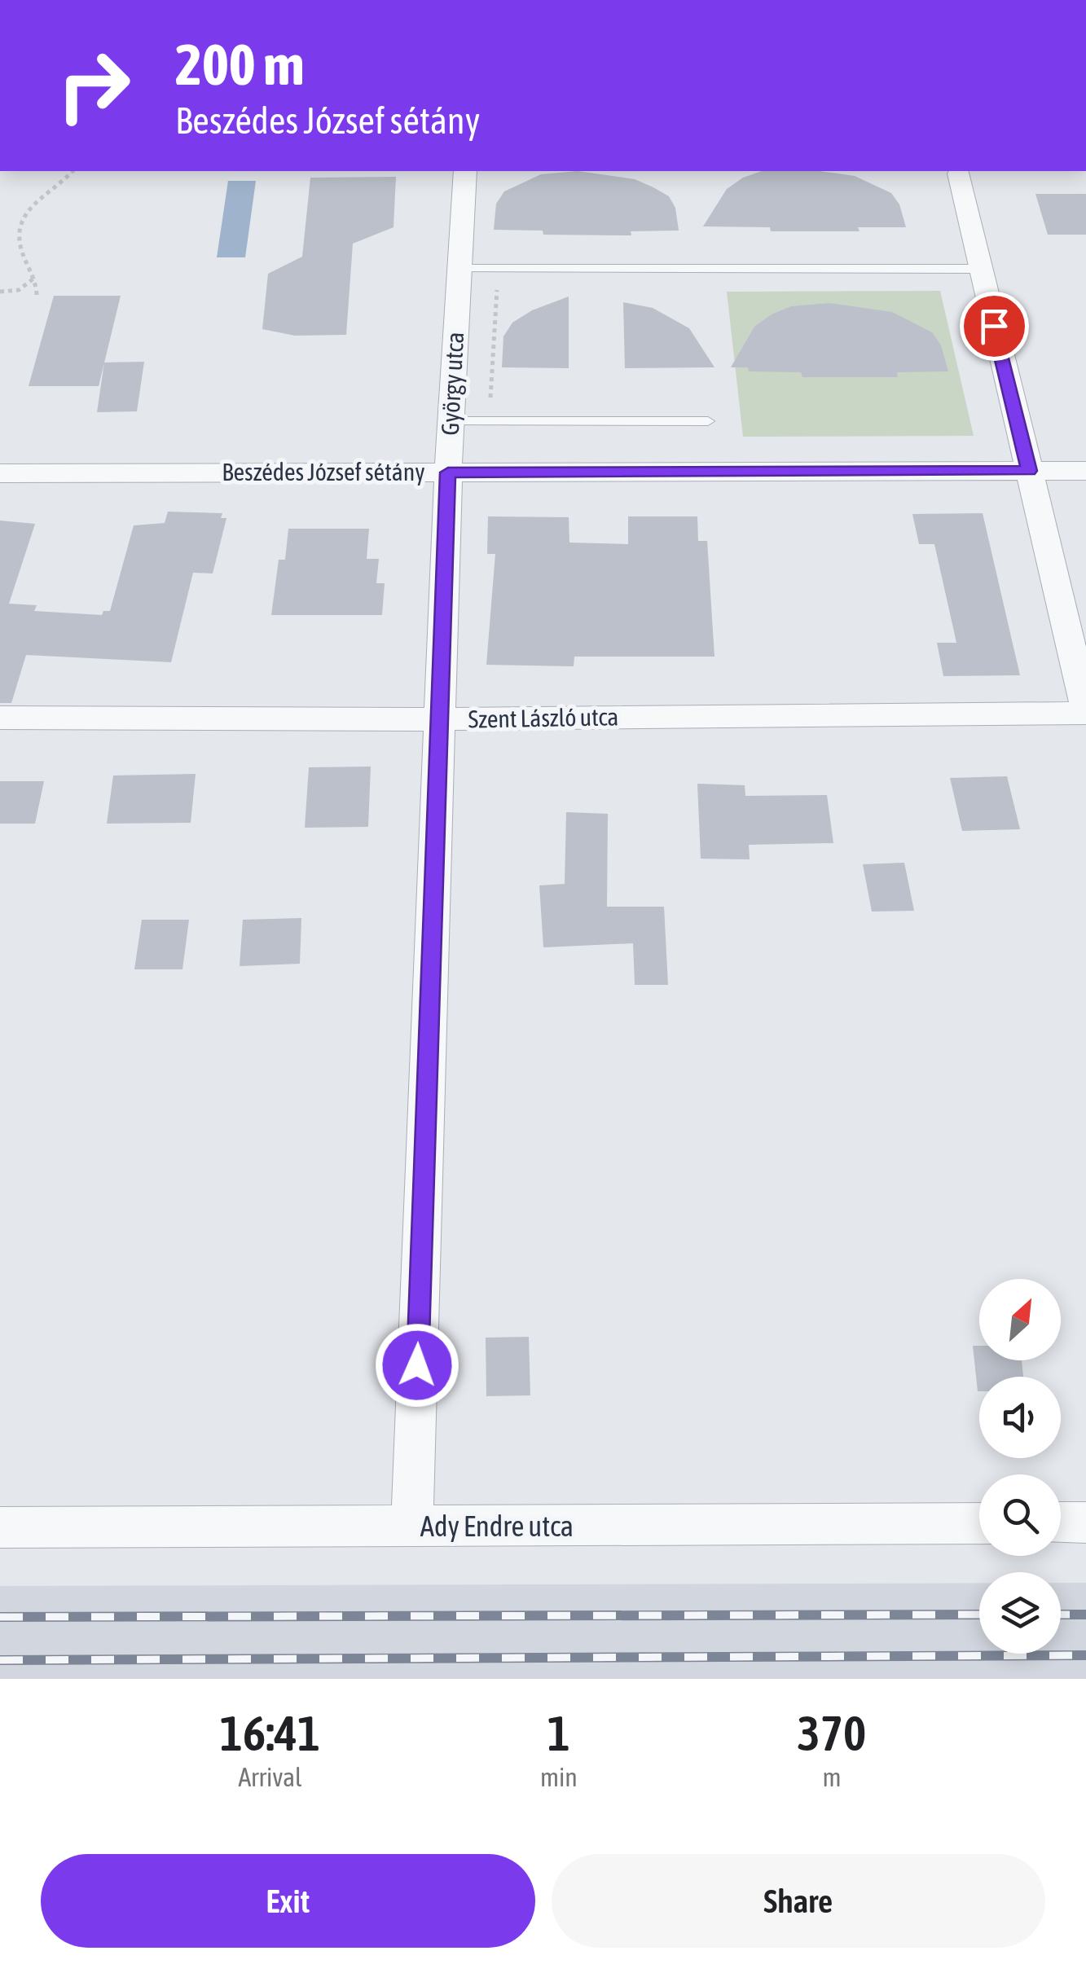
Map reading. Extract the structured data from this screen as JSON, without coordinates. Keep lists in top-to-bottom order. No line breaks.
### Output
{"streets":{"street":["György utca","Beszédes József sétány","Szent László utca","Ady Endre utca"]},"crossings":[["György utca","Beszédes József sétány"],["György utca","Szent László utca"],["György utca","Ady Endre utca"]],"north":"top right","page":{"turn":["200 m","Beszédes József sétány"],"eta":["16:41","Arrival","1","min","370","m"],"buttons":["Exit","Share"]}}
